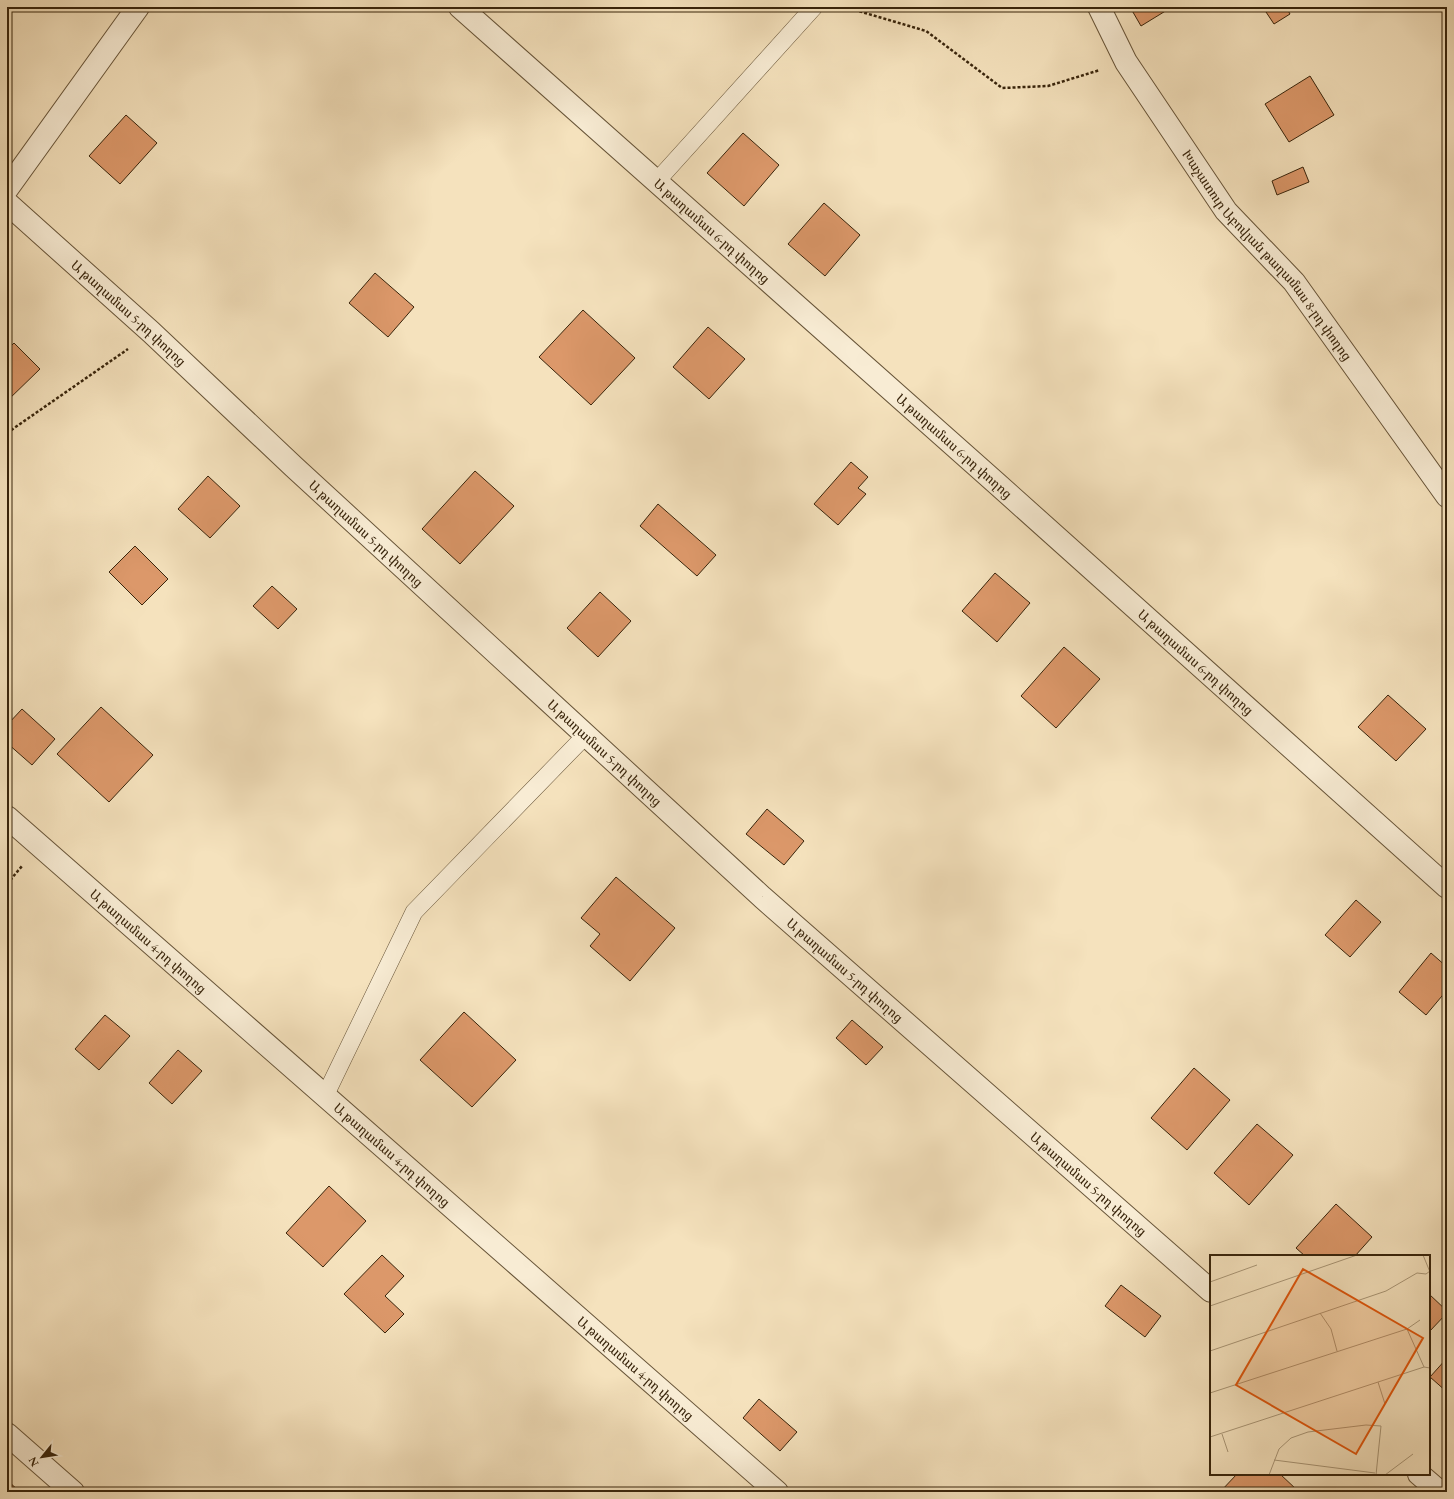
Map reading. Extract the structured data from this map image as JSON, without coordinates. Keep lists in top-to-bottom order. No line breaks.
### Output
{"streets":{"street":["Ա թաղամաս 6-րդ փողոց","Խաչատուր Աբովյան թաղամաս 8-րդ փողոց","Ա թաղամաս 5-րդ փողոց","Ա թաղամաս 4-րդ փողոց"]},"north":"bottom left"}
